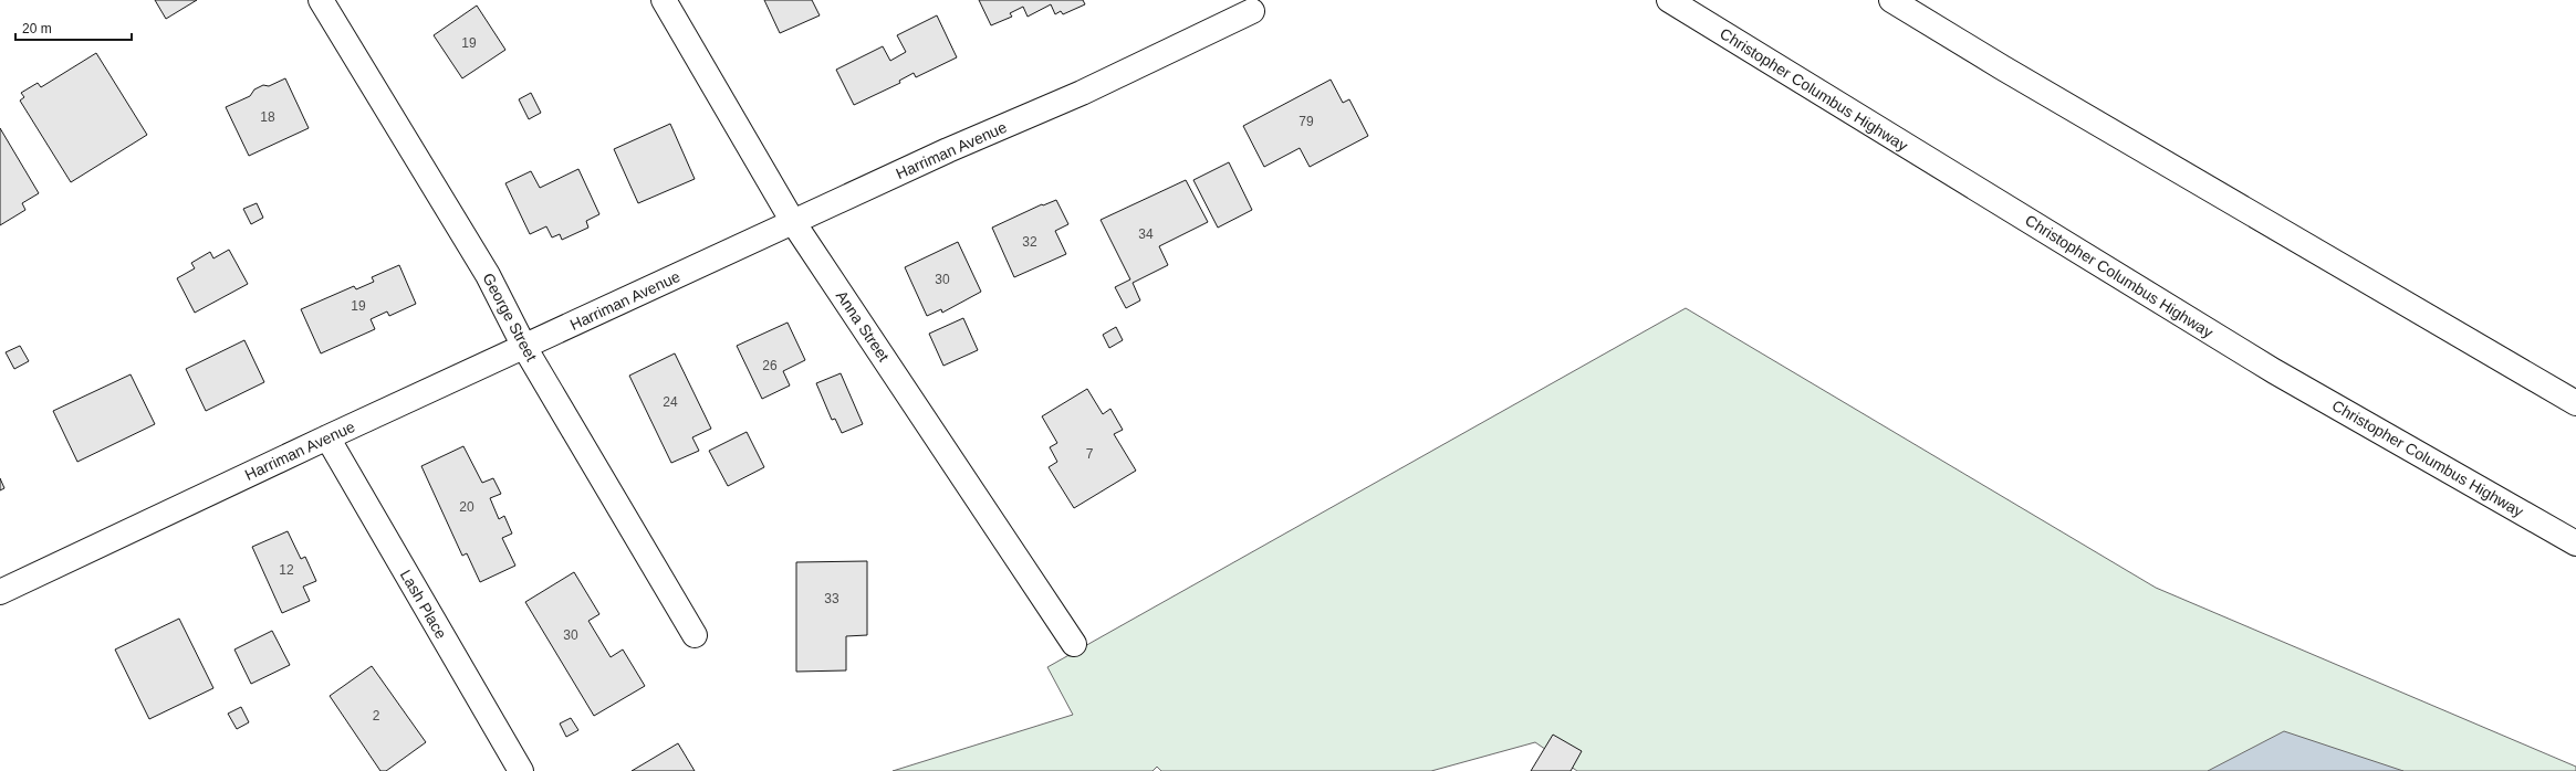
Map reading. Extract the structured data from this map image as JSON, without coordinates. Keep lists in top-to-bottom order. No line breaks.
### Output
{"streets":{"main road":["Christopher Columbus Highway","Harriman Avenue","George Street","Anna Street","Lash Place"]},"crossings":[["Harriman Avenue","George Street"],["Harriman Avenue","Anna Street"],["Harriman Avenue","Lash Place"]],"house_numbers":["19","18","79","34","32","30","19","26","24","7","20","12","33","30","2"],"scale_bar":"20 m"}
